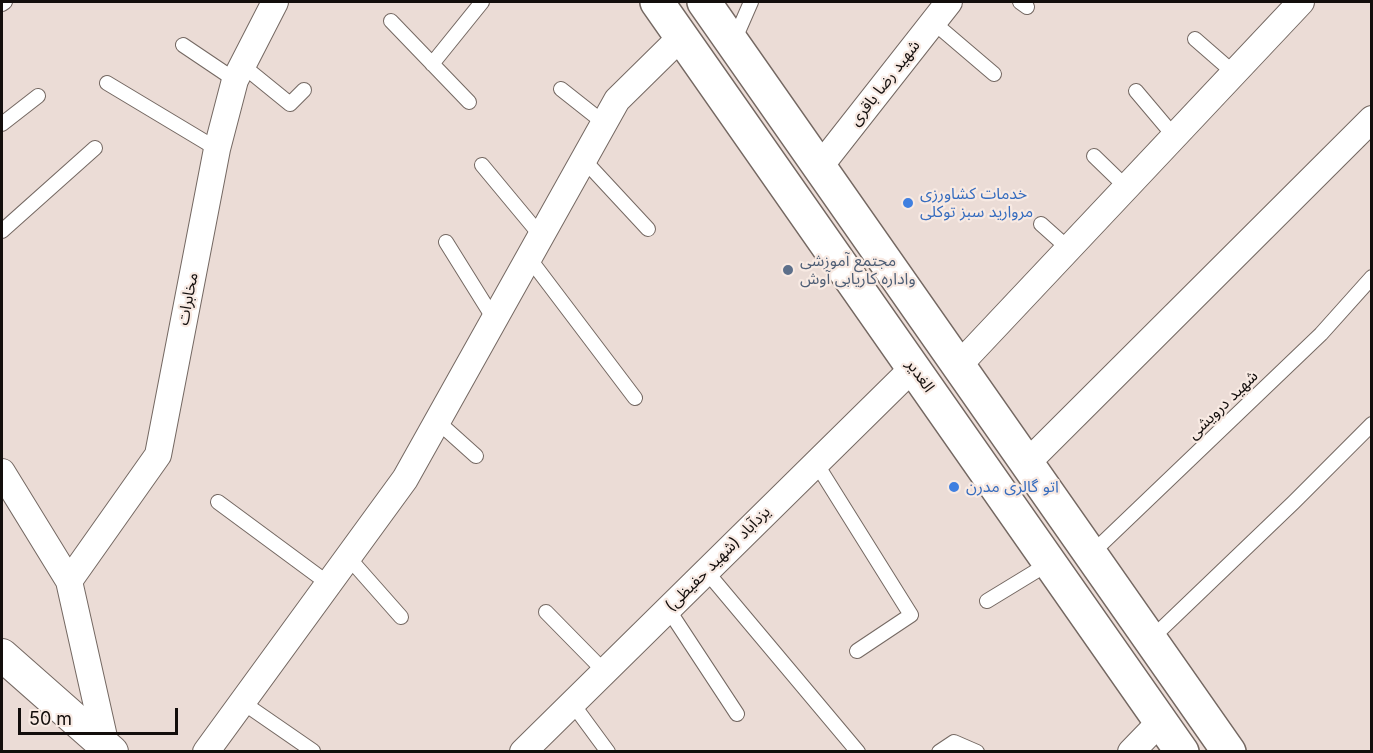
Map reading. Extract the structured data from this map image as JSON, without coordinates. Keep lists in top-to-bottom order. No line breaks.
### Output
{"streets":{"main road":["الغدیر"],"street":["شهید رضا باقری","مخابرات","یزدآباد (شهید حفیظی)"],"lane":["شهید درویشی"]},"crossings":[["الغدیر","یزدآباد (شهید حفیظی)"]],"places":["خدمات کشاورزی مروارید سبز توکلی","مجتمع آموزشی واداره کاریابی آوش","اتو گالری مدرن"],"scale_bar":"50 m"}
